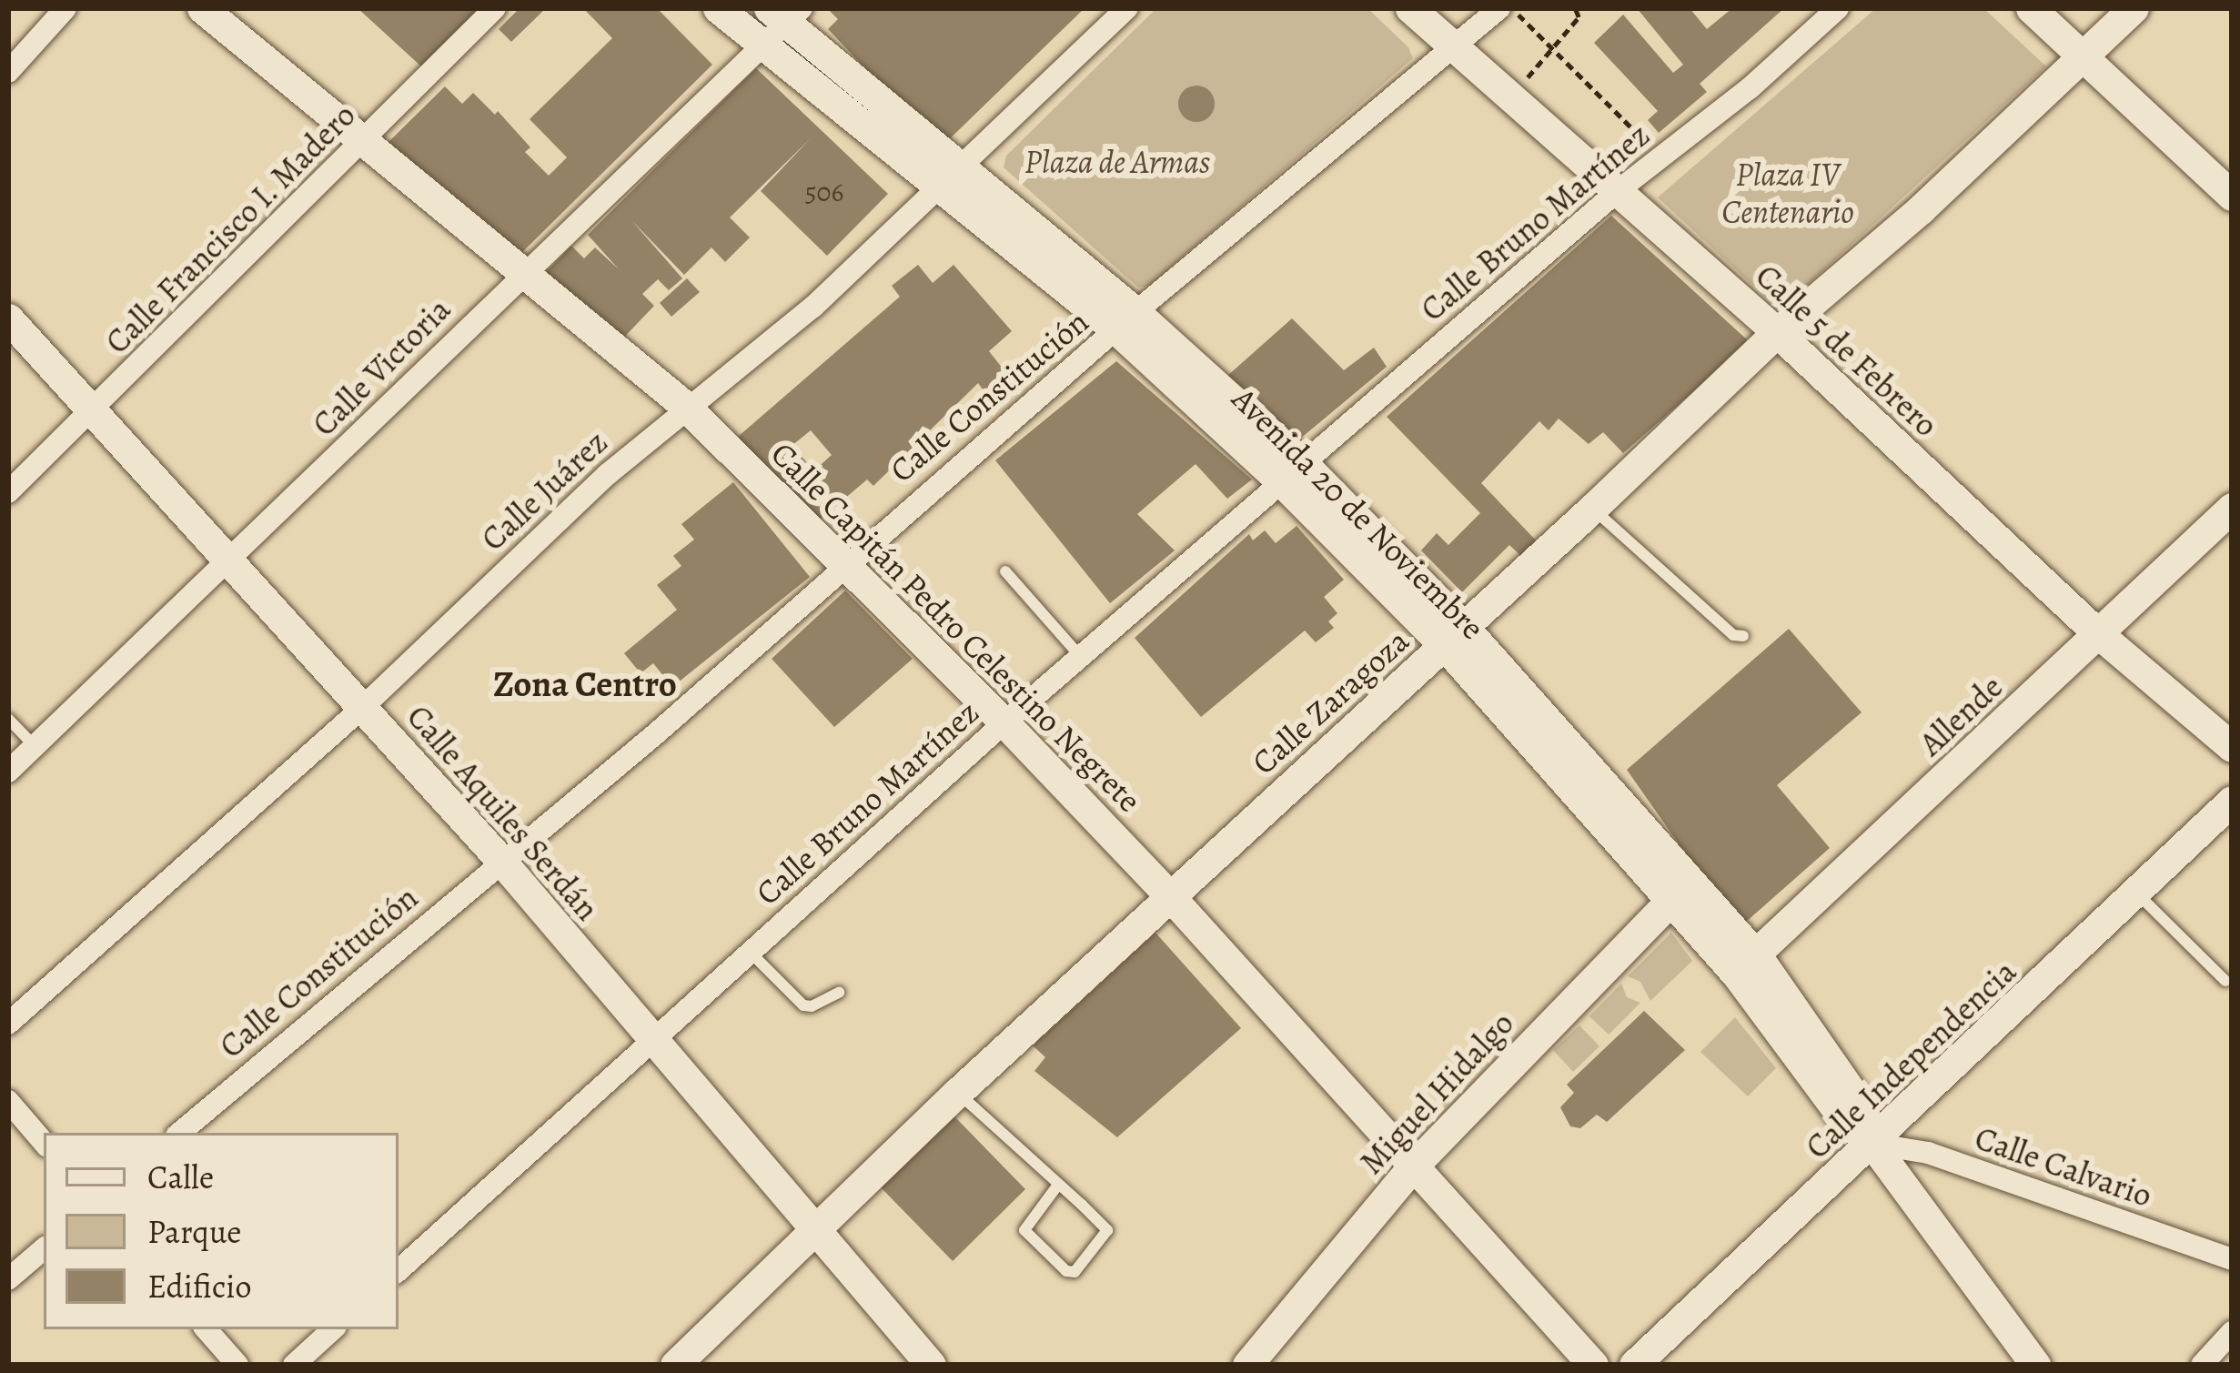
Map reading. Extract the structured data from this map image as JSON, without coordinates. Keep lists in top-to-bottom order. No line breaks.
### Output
{"streets":{"street":["Calle Bruno Martínez","Calle Francisco I. Madero","Calle 5 de Febrero","Calle Victoria","Calle Constitución","Calle Juárez","Avenida 20 de Noviembre","Calle Capitán Pedro Celestino Negrete","Calle Zaragoza","Allende","Calle Aquiles Serdán","Calle Independencia","Miguel Hidalgo","Calle Calvario"]},"crossings":[["Calle Bruno Martínez","Calle 5 de Febrero"],["Calle Bruno Martínez","Avenida 20 de Noviembre"],["Calle Bruno Martínez","Calle Capitán Pedro Celestino Negrete"],["Calle Bruno Martínez","Calle Aquiles Serdán"],["Calle Francisco I. Madero","Calle Capitán Pedro Celestino Negrete"],["Calle Francisco I. Madero","Calle Aquiles Serdán"],["Calle 5 de Febrero","Calle Constitución"],["Calle 5 de Febrero","Calle Zaragoza"],["Calle 5 de Febrero","Allende"],["Calle Victoria","Avenida 20 de Noviembre"],["Calle Victoria","Calle Capitán Pedro Celestino Negrete"],["Calle Victoria","Calle Aquiles Serdán"],["Calle Constitución","Avenida 20 de Noviembre"],["Calle Constitución","Calle Capitán Pedro Celestino Negrete"],["Calle Constitución","Calle Aquiles Serdán"],["Calle Juárez","Avenida 20 de Noviembre"],["Calle Juárez","Calle Capitán Pedro Celestino Negrete"],["Calle Juárez","Calle Aquiles Serdán"],["Avenida 20 de Noviembre","Calle Zaragoza"],["Avenida 20 de Noviembre","Allende"],["Avenida 20 de Noviembre","Calle Independencia"],["Avenida 20 de Noviembre","Miguel Hidalgo"],["Avenida 20 de Noviembre","Calle Calvario"],["Calle Capitán Pedro Celestino Negrete","Calle Zaragoza"],["Calle Capitán Pedro Celestino Negrete","Miguel Hidalgo"],["Calle Zaragoza","Calle Aquiles Serdán"],["Calle Independencia","Calle Calvario"]],"districts":["Zona Centro"],"parks":["Plaza de Armas","Plaza IV Centenario"],"house_numbers":["506"],"legend":["Calle","Parque","Edificio"]}
